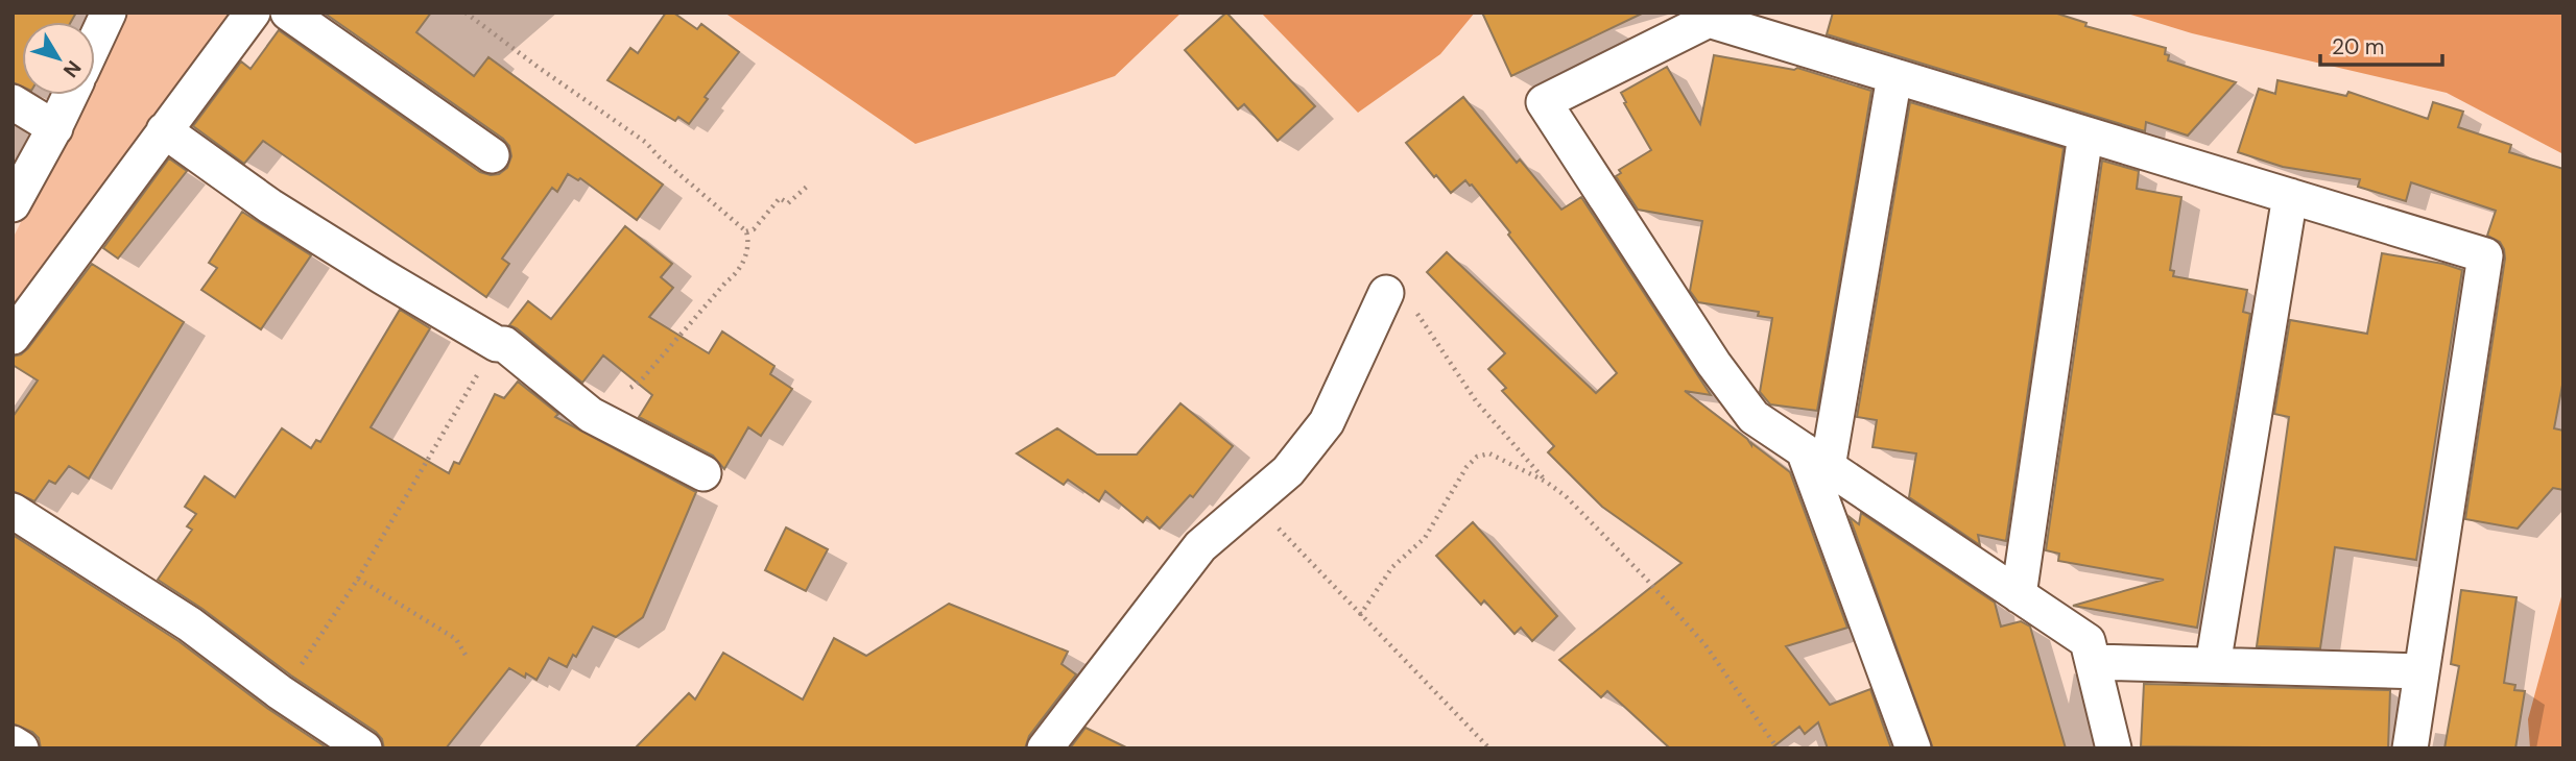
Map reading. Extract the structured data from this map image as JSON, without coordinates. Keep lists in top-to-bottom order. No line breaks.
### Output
{"scale_bar":"20 m","north":"bottom right"}
